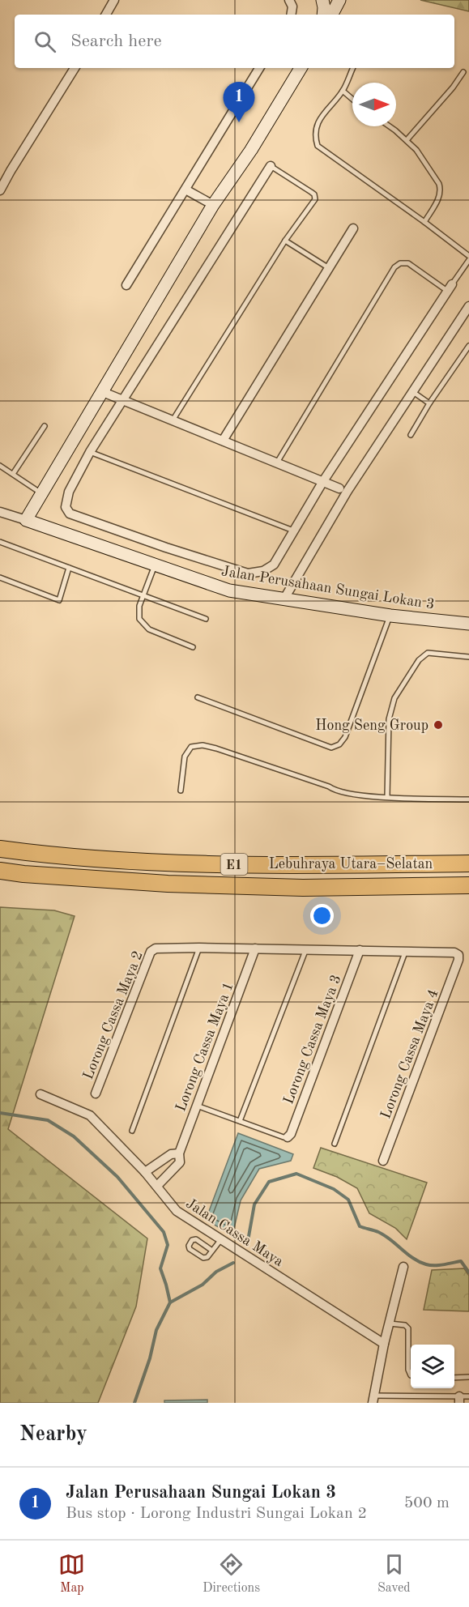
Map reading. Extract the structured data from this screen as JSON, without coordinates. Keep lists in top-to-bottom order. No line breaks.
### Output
{"streets":{"highway":["Lebuhraya Utara–Selatan","E1"],"main road":["Jalan Perusahaan Sungai Lokan 3"],"street":["Lorong Cassa Maya 2","Lorong Cassa Maya 3","Lorong Cassa Maya 1","Lorong Cassa Maya 4","Jalan Cassa Maya"]},"crossings":[["Lorong Cassa Maya 1","Jalan Cassa Maya"]],"places":["Hong Seng Group"],"north":"right","page":{"search":"Search here","pins":"1","heading":"Nearby","list":[{"mark":"1","name":"Jalan Perusahaan Sungai Lokan 3","note":"Bus stop · Lorong Industri Sungai Lokan 2","value":"500 m"}],"nav":["Map","Directions","Saved"]}}
